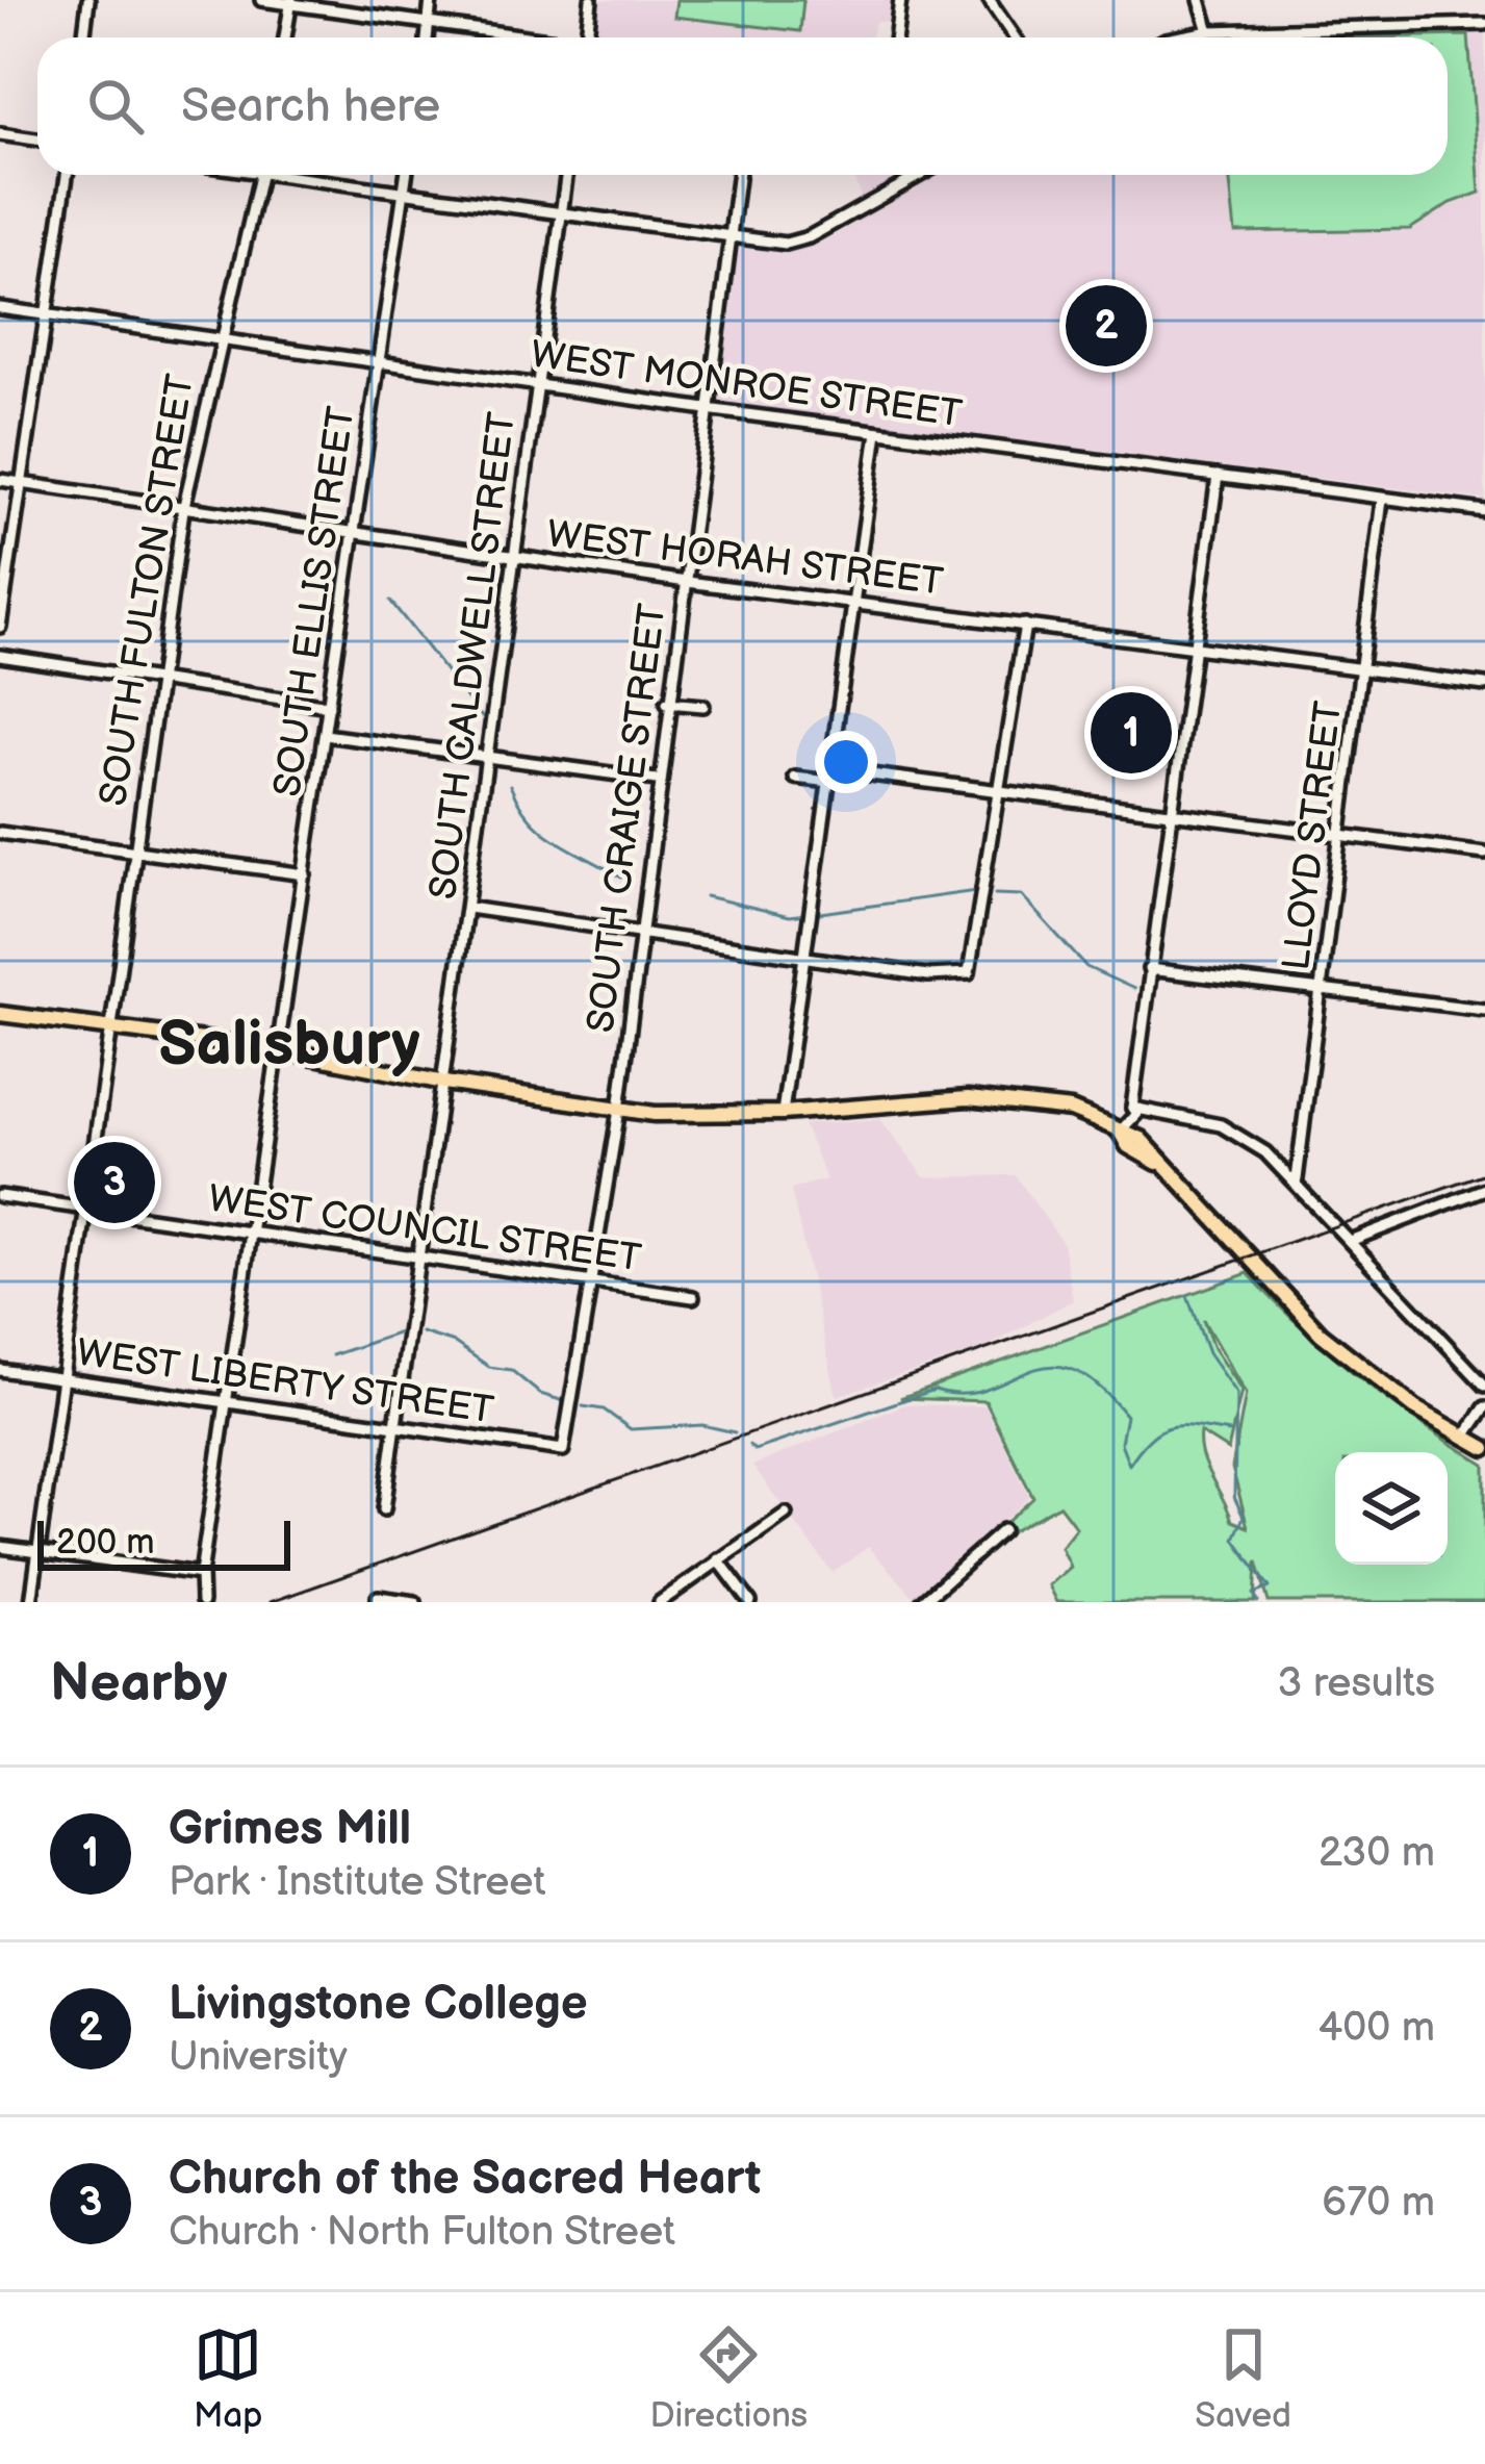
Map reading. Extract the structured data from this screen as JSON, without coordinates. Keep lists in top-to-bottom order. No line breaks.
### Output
{"streets":{"street":["WEST MONROE STREET","WEST HORAH STREET","SOUTH FULTON STREET","SOUTH ELLIS STREET","SOUTH CALDWELL STREET","SOUTH CRAIGE STREET","LLOYD STREET","WEST COUNCIL STREET","WEST LIBERTY STREET"]},"crossings":[["WEST MONROE STREET","SOUTH FULTON STREET"],["WEST MONROE STREET","SOUTH ELLIS STREET"],["WEST MONROE STREET","SOUTH CALDWELL STREET"],["WEST MONROE STREET","SOUTH CRAIGE STREET"],["WEST MONROE STREET","LLOYD STREET"],["WEST HORAH STREET","SOUTH FULTON STREET"],["WEST HORAH STREET","SOUTH ELLIS STREET"],["WEST HORAH STREET","SOUTH CALDWELL STREET"],["WEST HORAH STREET","SOUTH CRAIGE STREET"],["WEST HORAH STREET","LLOYD STREET"],["SOUTH FULTON STREET","WEST COUNCIL STREET"],["SOUTH FULTON STREET","WEST LIBERTY STREET"],["SOUTH ELLIS STREET","WEST COUNCIL STREET"],["SOUTH ELLIS STREET","WEST LIBERTY STREET"],["SOUTH CALDWELL STREET","WEST COUNCIL STREET"],["SOUTH CALDWELL STREET","WEST LIBERTY STREET"],["SOUTH CRAIGE STREET","WEST COUNCIL STREET"],["SOUTH CRAIGE STREET","WEST LIBERTY STREET"]],"districts":["Salisbury"],"scale_bar":"200 m","page":{"search":"Search here","pins":["2","1","3"],"scale":"200 m","heading":["Nearby","3 results"],"list":[{"mark":"1","name":"Grimes Mill","note":"Park · Institute Street","value":"230 m"},{"mark":"2","name":"Livingstone College","note":"University","value":"400 m"},{"mark":"3","name":"Church of the Sacred Heart","note":"Church · North Fulton Street","value":"670 m"}],"nav":["Map","Directions","Saved"]}}
